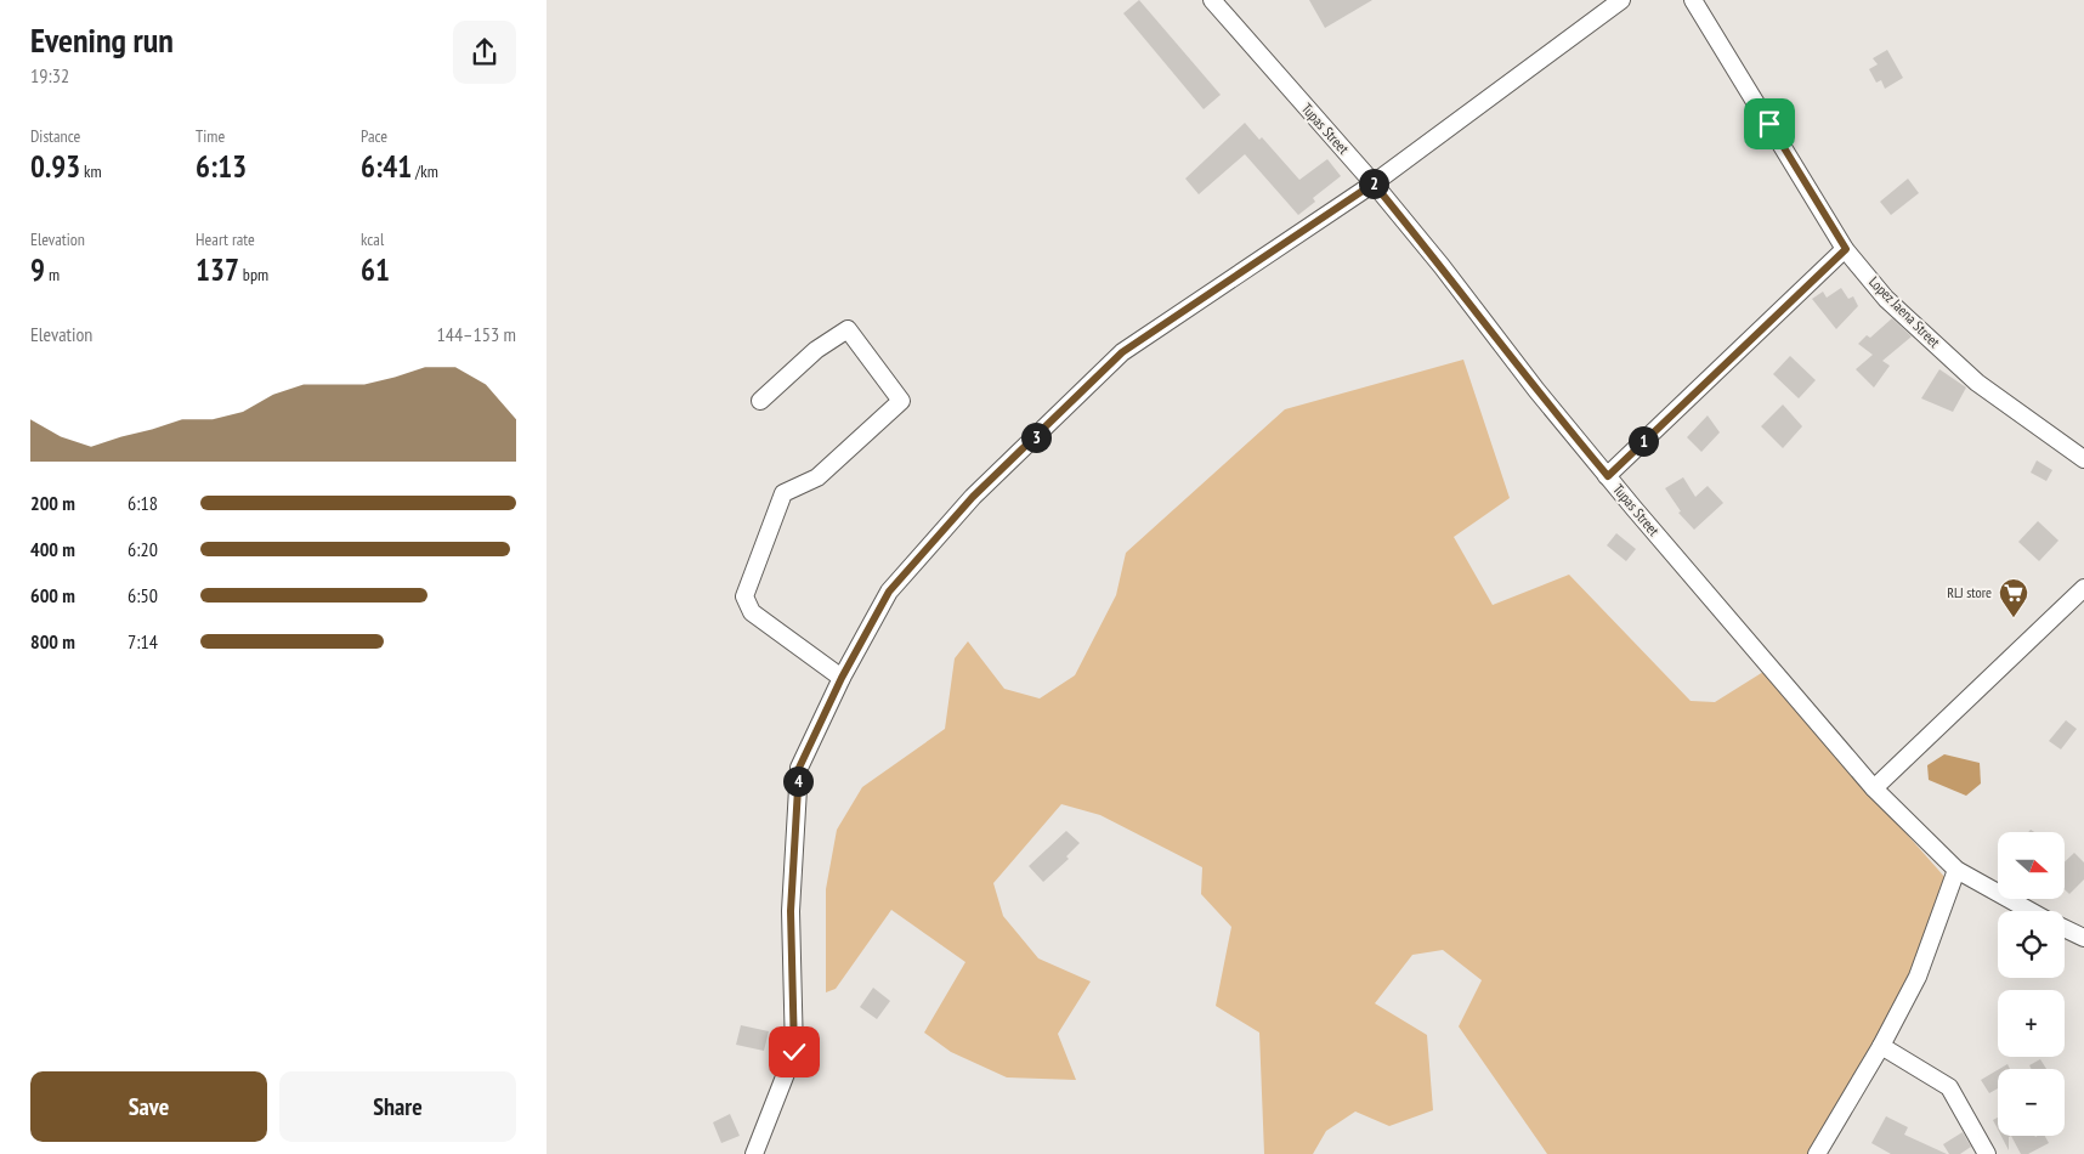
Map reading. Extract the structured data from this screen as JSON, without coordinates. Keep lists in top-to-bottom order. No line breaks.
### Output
{"streets":{"street":["Tupas Street","Lopez Jaena Street"]},"places":{"supermarket":["RLJ store"]},"north":"right","page":{"heading":["Evening run","19:32"],"stats":[["Distance","0.93 km"],["Time","6:13"],["Pace","6:41 /km"],["Elevation","9 m"],["Heart rate","137 bpm"],["kcal","61"]],"pins":["2","3","1","4"],"chart":["Elevation","144–153 m"],"list":[{"name":"200 m","note":"6:18"},{"name":"400 m","note":"6:20"},{"name":"600 m","note":"6:50"},{"name":"800 m","note":"7:14"}],"map_buttons":["+","−"],"buttons":["Save","Share"]}}
